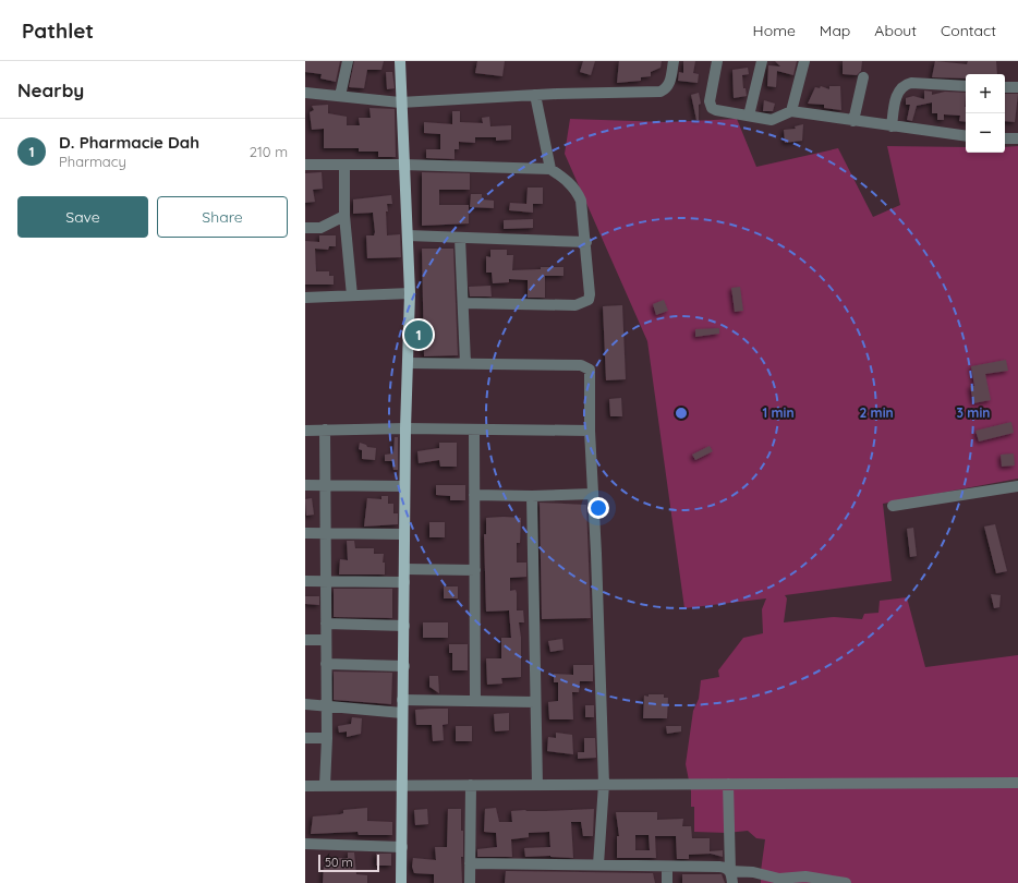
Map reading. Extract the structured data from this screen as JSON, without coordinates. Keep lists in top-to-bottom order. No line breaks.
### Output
{"scale_bar":"50 m","page":{"header":"Pathlet","nav":["Home","Map","About","Contact"],"heading":"Nearby","map_buttons":["+","−"],"list":[{"mark":"1","name":"D. Pharmacie Dah","note":"Pharmacy","value":"210 m"}],"buttons":["Save","Share"],"pins":"1","scale":"50 m"},"rings":["1 min","2 min","3 min"]}
